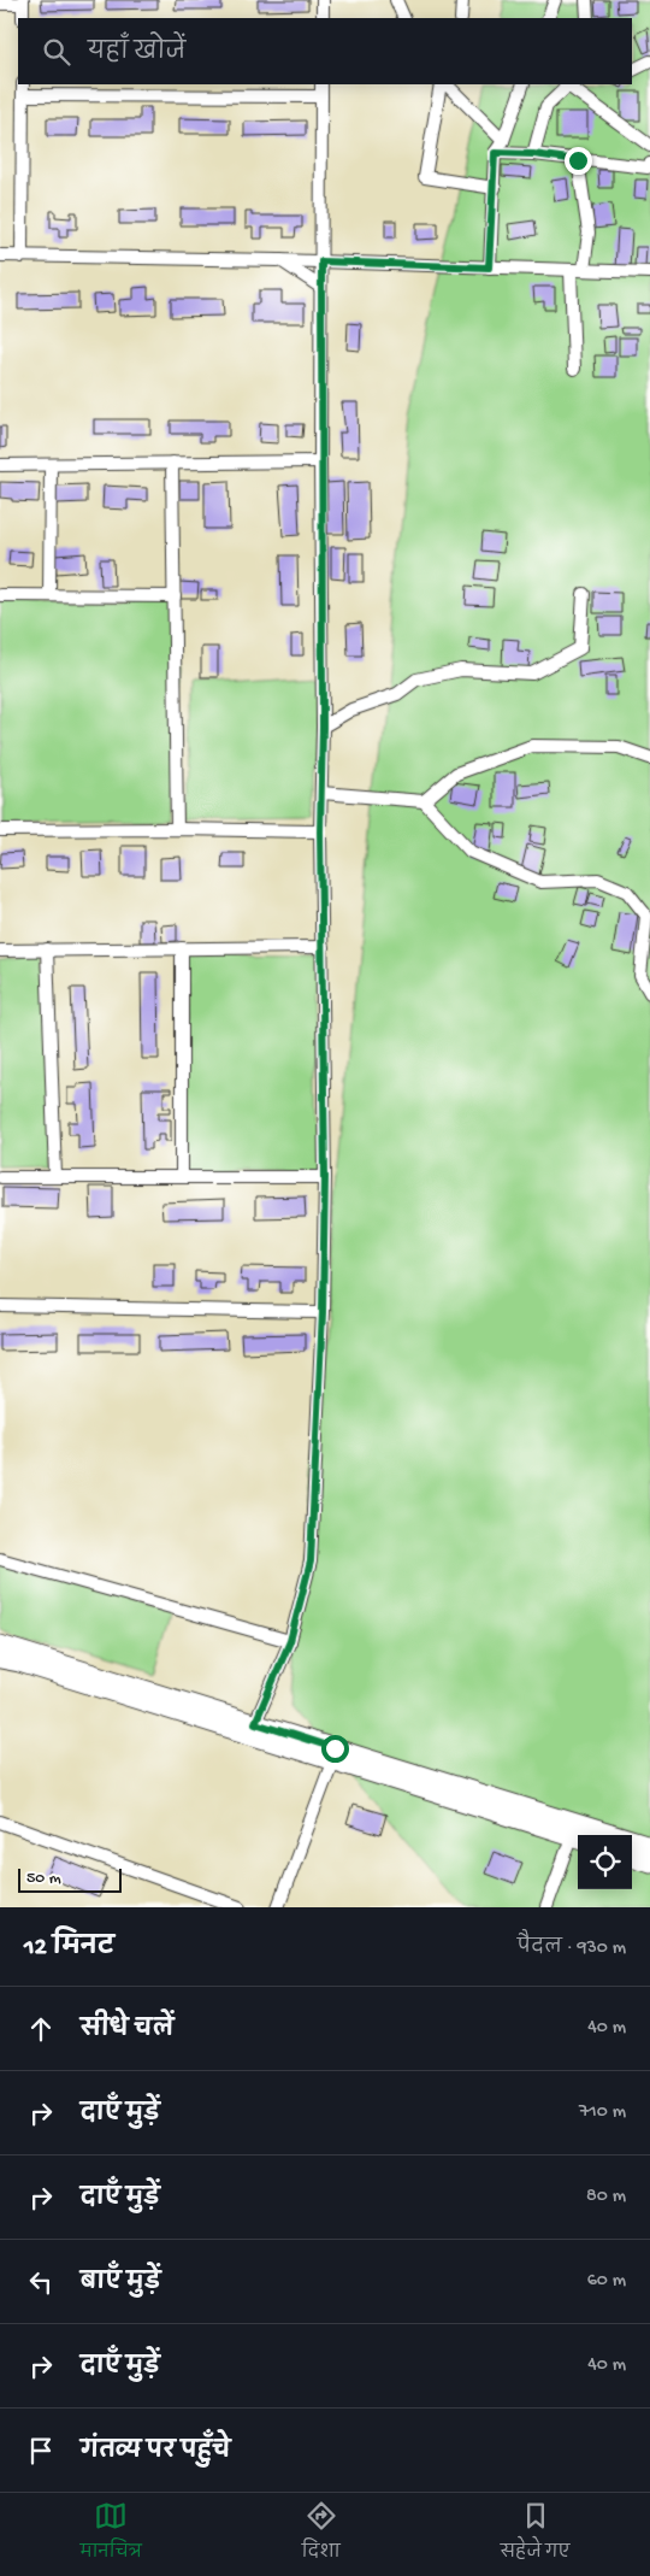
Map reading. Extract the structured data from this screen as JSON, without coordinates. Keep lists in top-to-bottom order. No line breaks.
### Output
{"scale_bar":"50 m","page":{"search":"यहाँ खोजें","scale":"50 m","heading":["12 मिनट","पैदल · 930 m"],"list":[["सीधे चलें","40 m"],["दाएँ मुड़ें","710 m"],["दाएँ मुड़ें","80 m"],["बाएँ मुड़ें","60 m"],["दाएँ मुड़ें","40 m"],"गंतव्य पर पहुँचे"],"nav":["मानचित्र","दिशा","सहेजे गए"]}}
